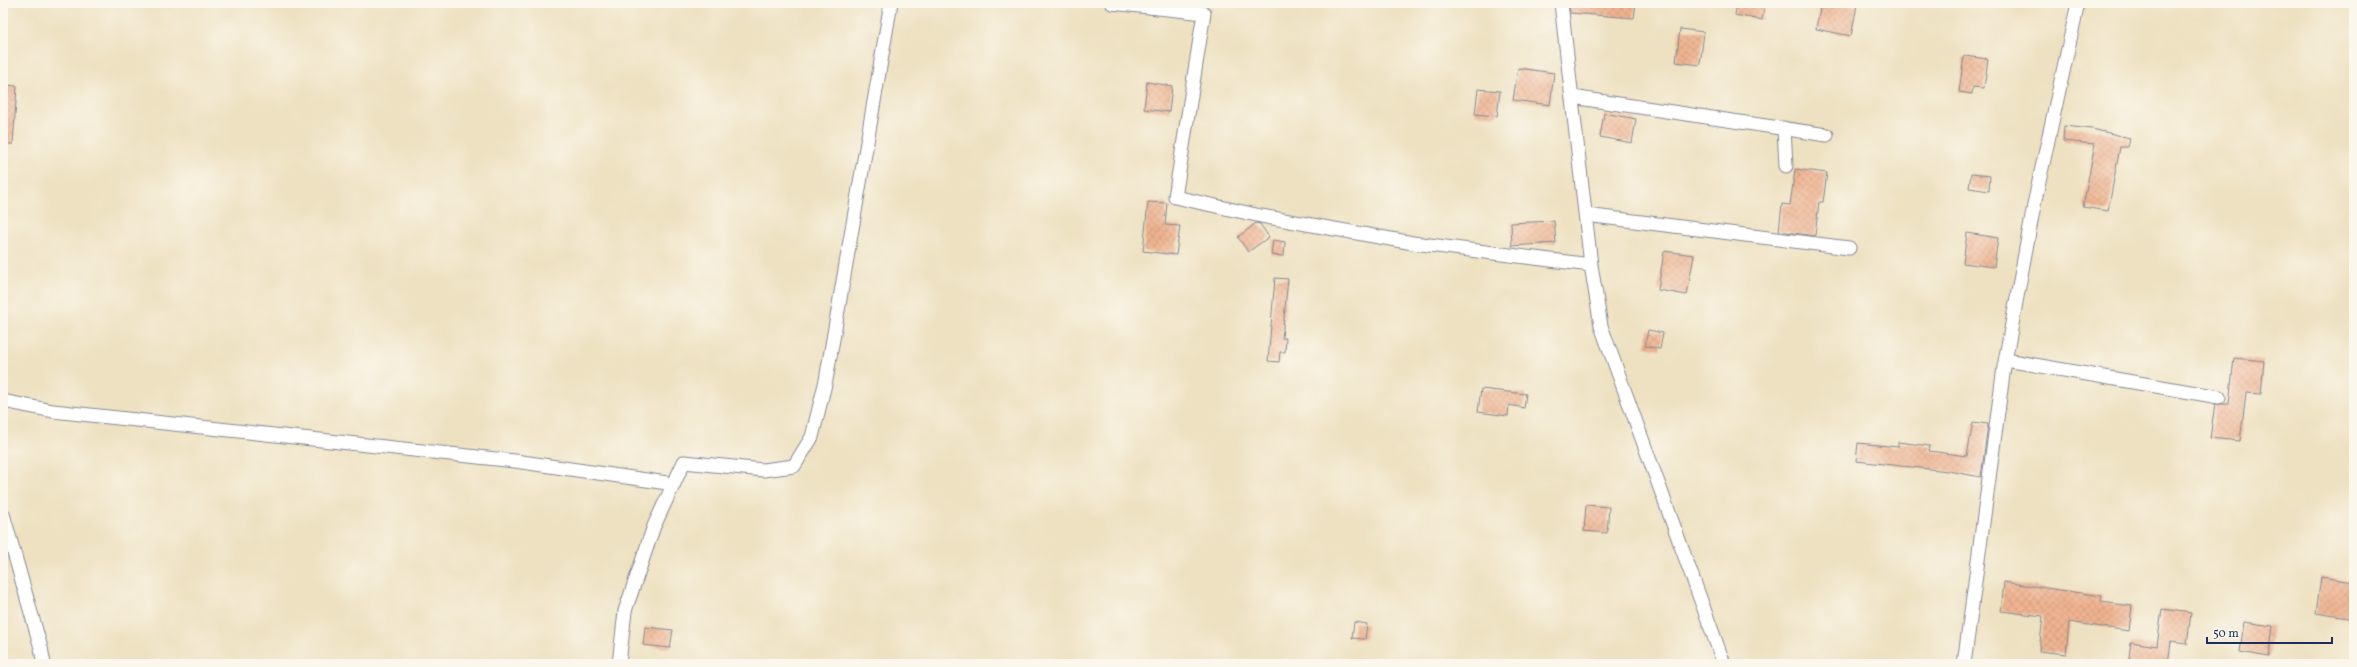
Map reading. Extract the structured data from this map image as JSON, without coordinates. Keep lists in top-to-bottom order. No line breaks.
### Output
{"scale_bar":"50 m"}
